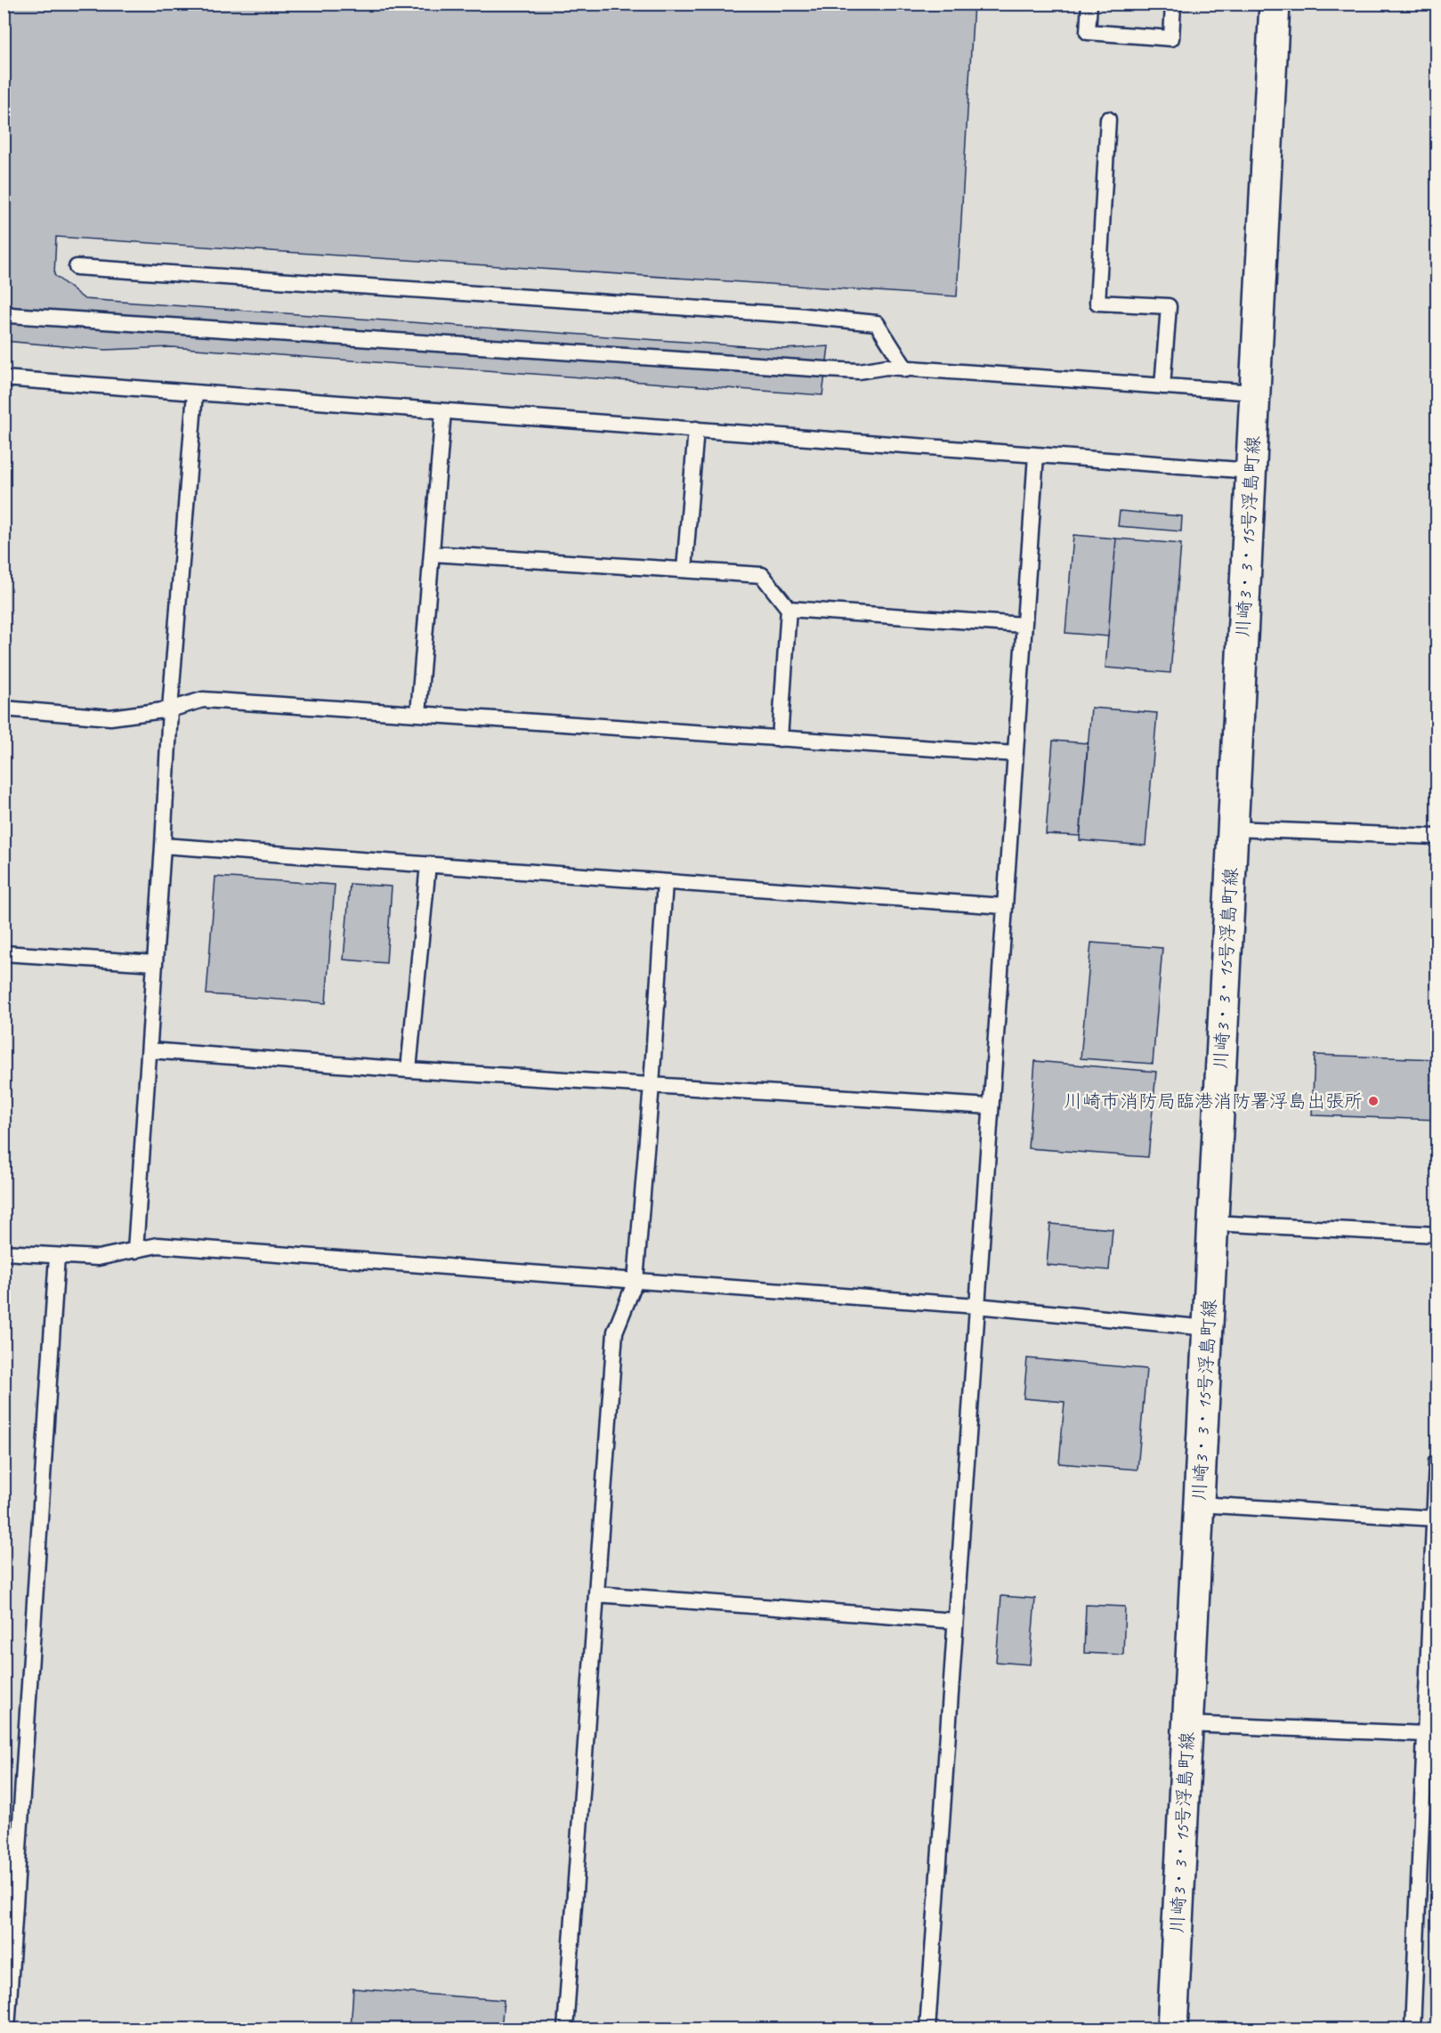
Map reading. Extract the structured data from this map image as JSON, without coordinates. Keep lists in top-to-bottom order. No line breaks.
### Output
{"streets":{"street":["川崎3・3・15号浮島町線"]},"places":["川崎市消防局臨港消防署浮島出張所"]}
